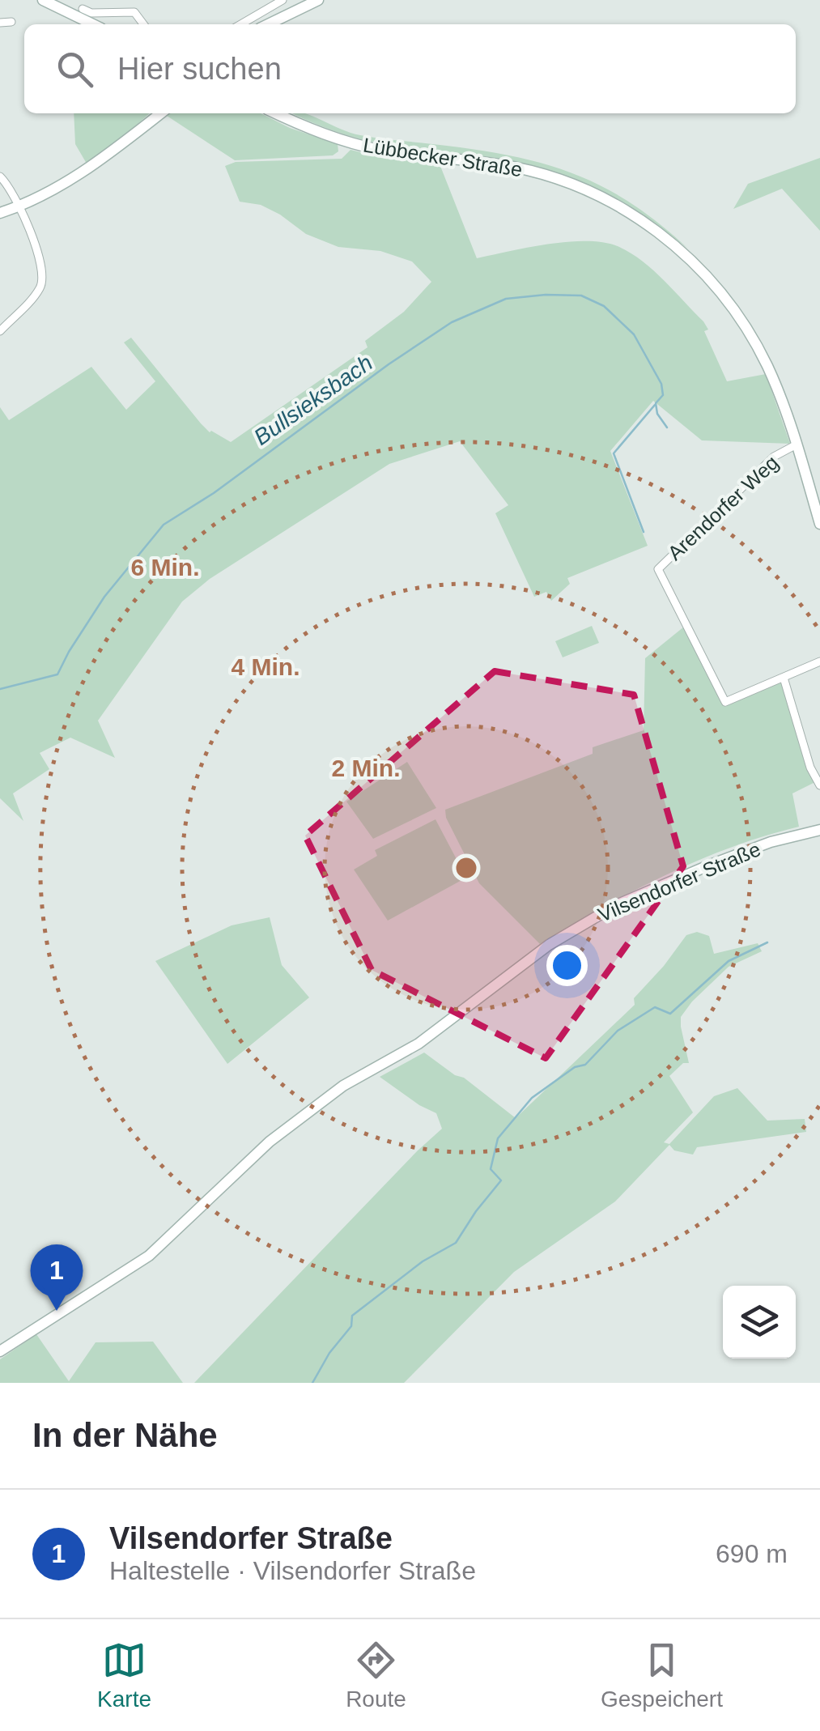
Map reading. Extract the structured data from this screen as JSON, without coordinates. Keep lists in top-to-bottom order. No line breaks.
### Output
{"streets":{"main road":["Lübbecker Straße","Vilsendorfer Straße"],"street":["Arendorfer Weg"]},"crossings":[["Lübbecker Straße","Arendorfer Weg"]],"water":["Bullsieksbach"],"page":{"search":"Hier suchen","pins":"1","heading":"In der Nähe","list":[{"mark":"1","name":"Vilsendorfer Straße","note":"Haltestelle · Vilsendorfer Straße","value":"690 m"}],"nav":["Karte","Route","Gespeichert"]},"rings":["6 Min.","4 Min.","2 Min."]}
